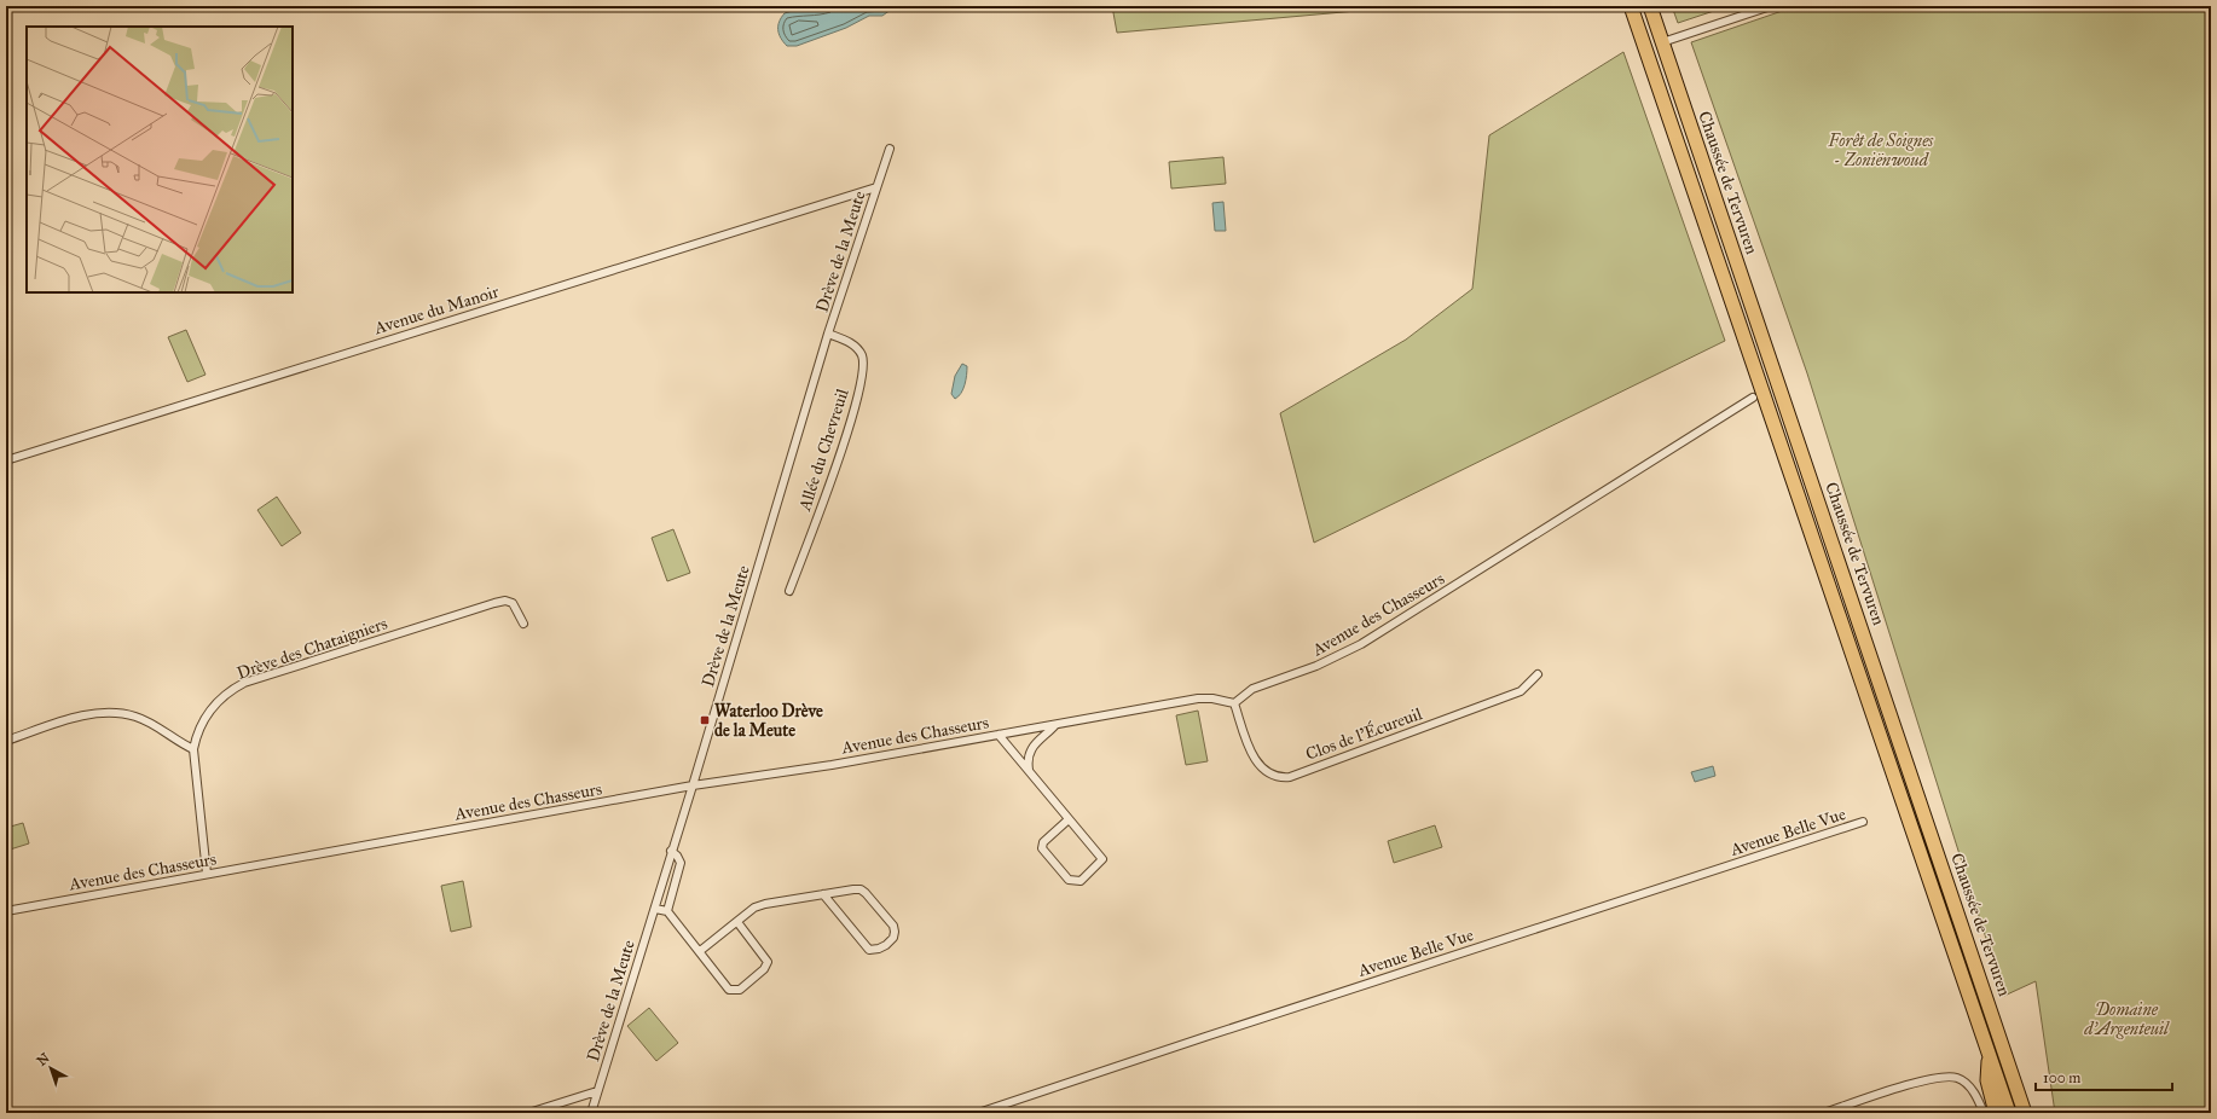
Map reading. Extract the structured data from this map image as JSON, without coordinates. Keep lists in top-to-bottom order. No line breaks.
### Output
{"streets":{"highway":["Chaussée de Tervuren"],"street":["Drève de la Meute","Avenue du Manoir","Allée du Chevreuil","Avenue des Chasseurs","Drève des Chataigniers","Clos de l'Écureuil","Avenue Belle Vue"]},"crossings":[["Drève de la Meute","Avenue du Manoir"],["Drève de la Meute","Allée du Chevreuil"],["Drève de la Meute","Avenue des Chasseurs"],["Avenue des Chasseurs","Drève des Chataigniers"],["Avenue des Chasseurs","Clos de l'Écureuil"]],"parks":["Forêt de Soignes - Zoniënwoud","Domaine d'Argenteuil"],"places":{"transit":["Waterloo Drève de la Meute"]},"scale_bar":"100 m","north":"top left"}
